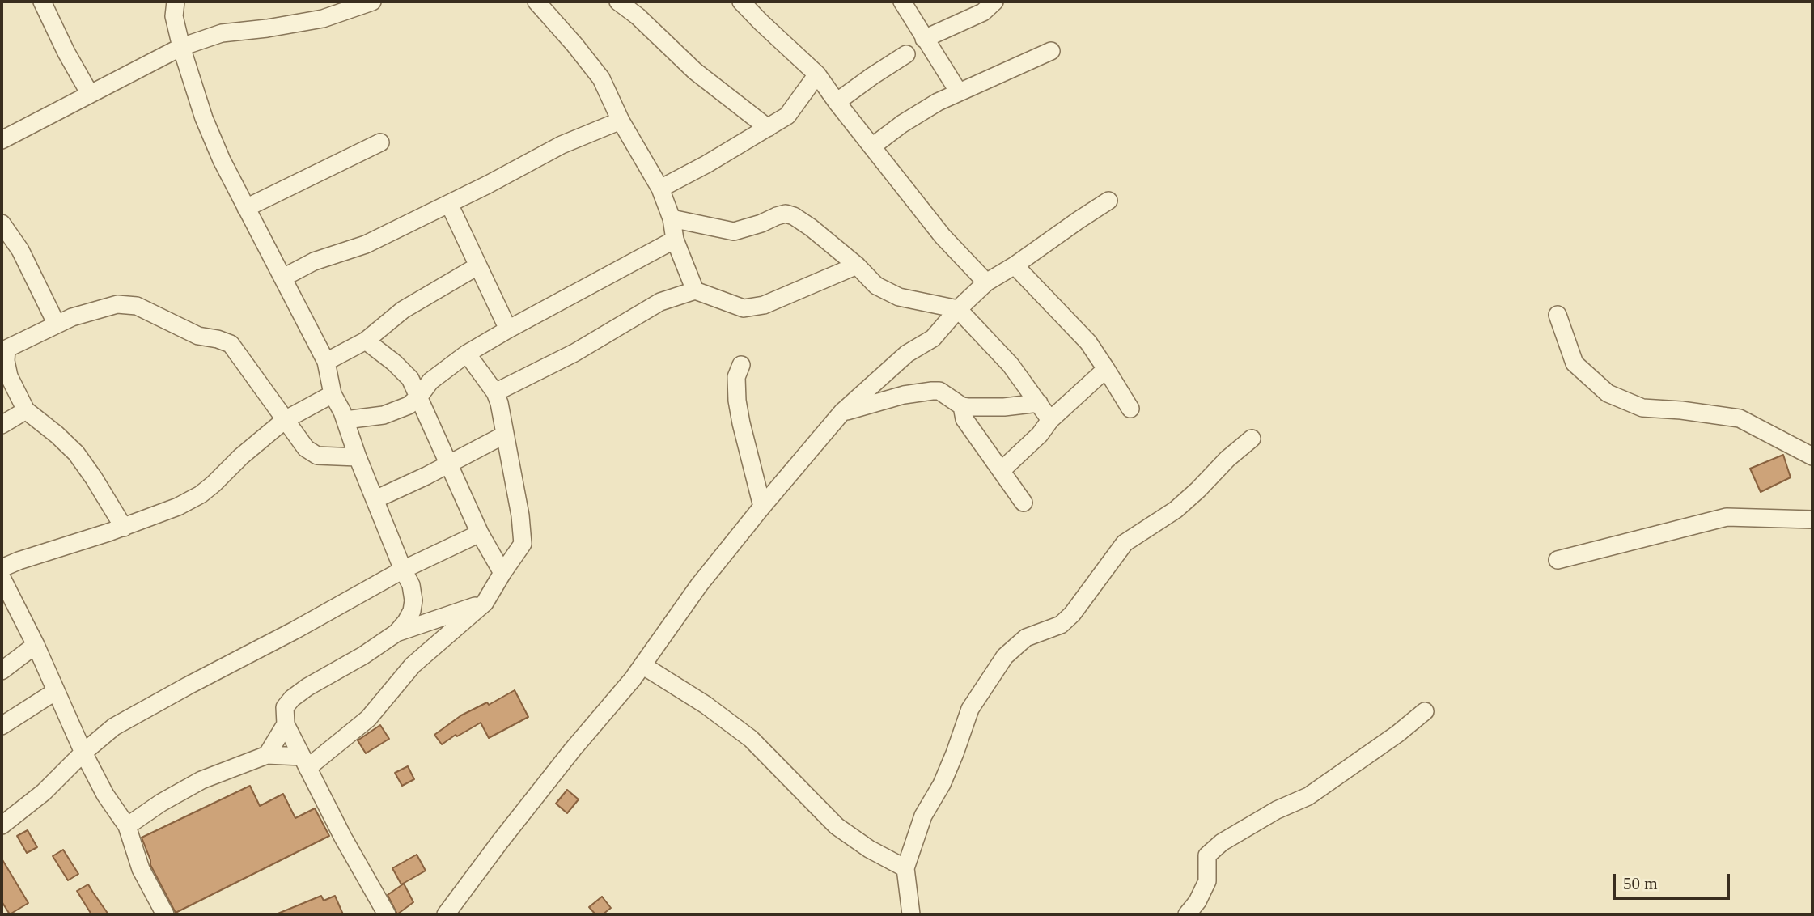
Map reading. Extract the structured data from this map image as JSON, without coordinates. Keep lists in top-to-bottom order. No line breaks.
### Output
{"scale_bar":"50 m"}
